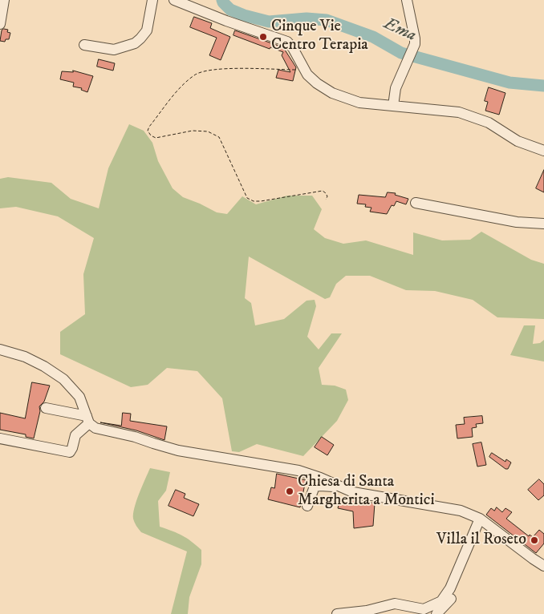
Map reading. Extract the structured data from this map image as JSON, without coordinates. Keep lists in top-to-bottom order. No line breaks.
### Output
{"water":["Ema"],"places":["Cinque Vie Centro Terapia","Chiesa di Santa Margherita a Montici","Villa il Roseto"]}
